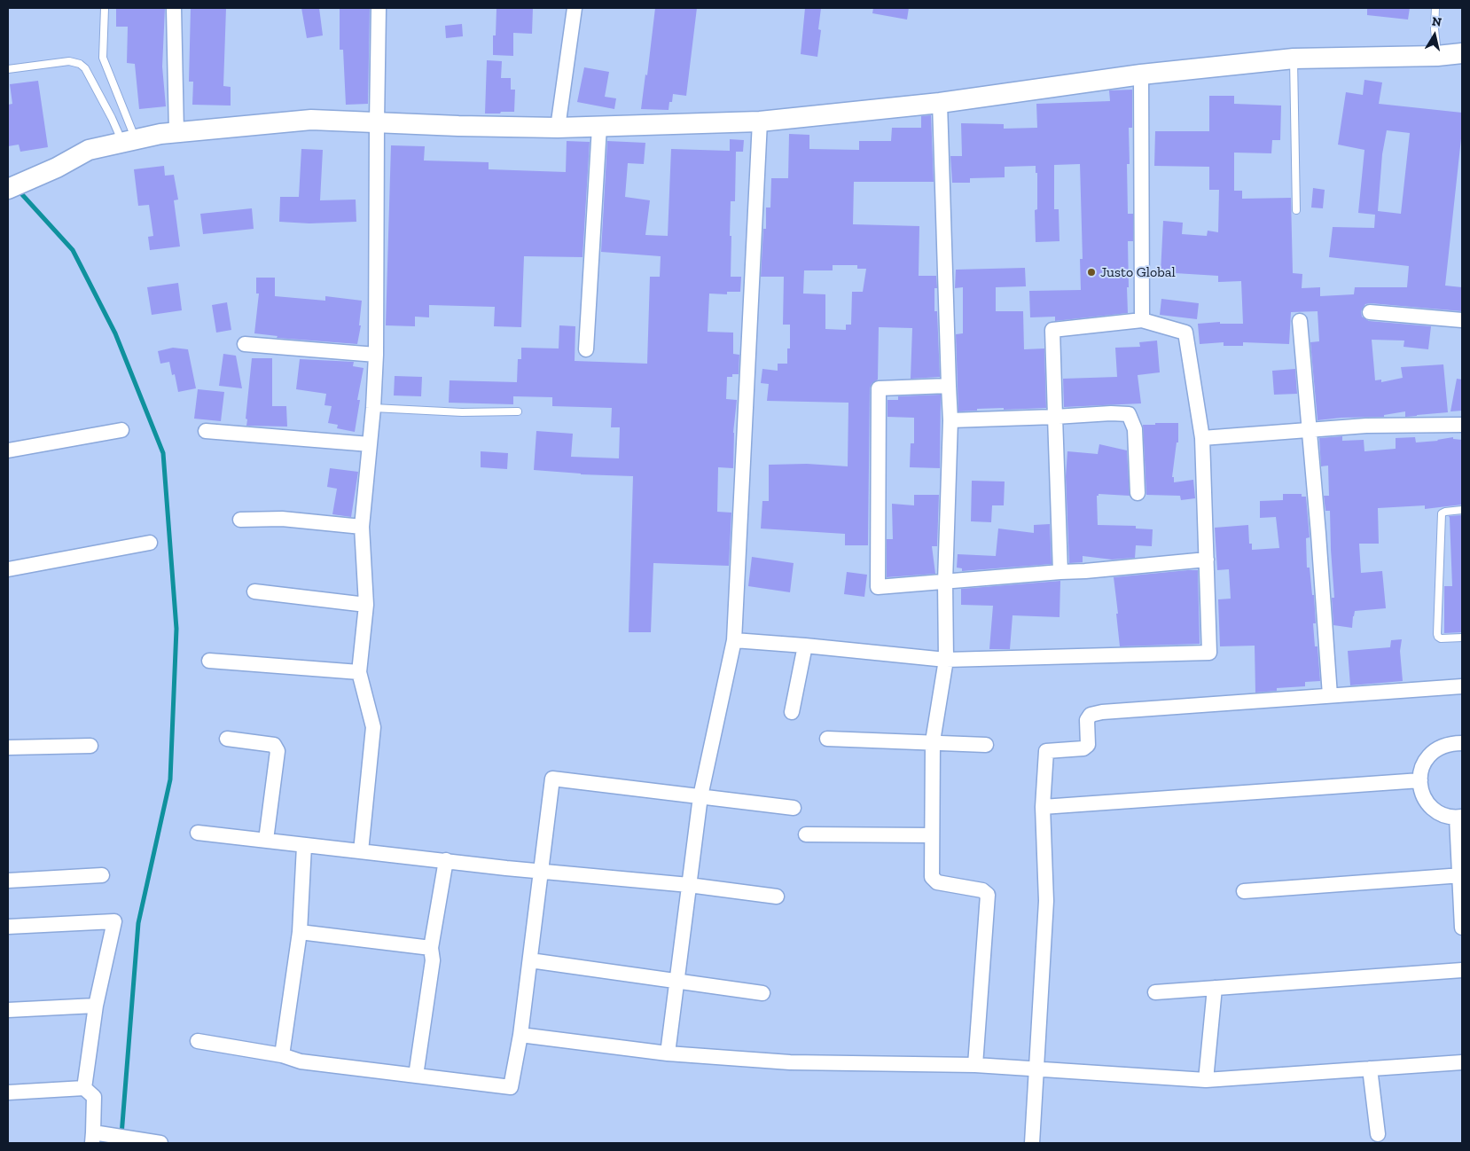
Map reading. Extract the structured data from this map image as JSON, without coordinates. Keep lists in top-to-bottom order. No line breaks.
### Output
{"places":["Justo Global"],"north":"top"}
